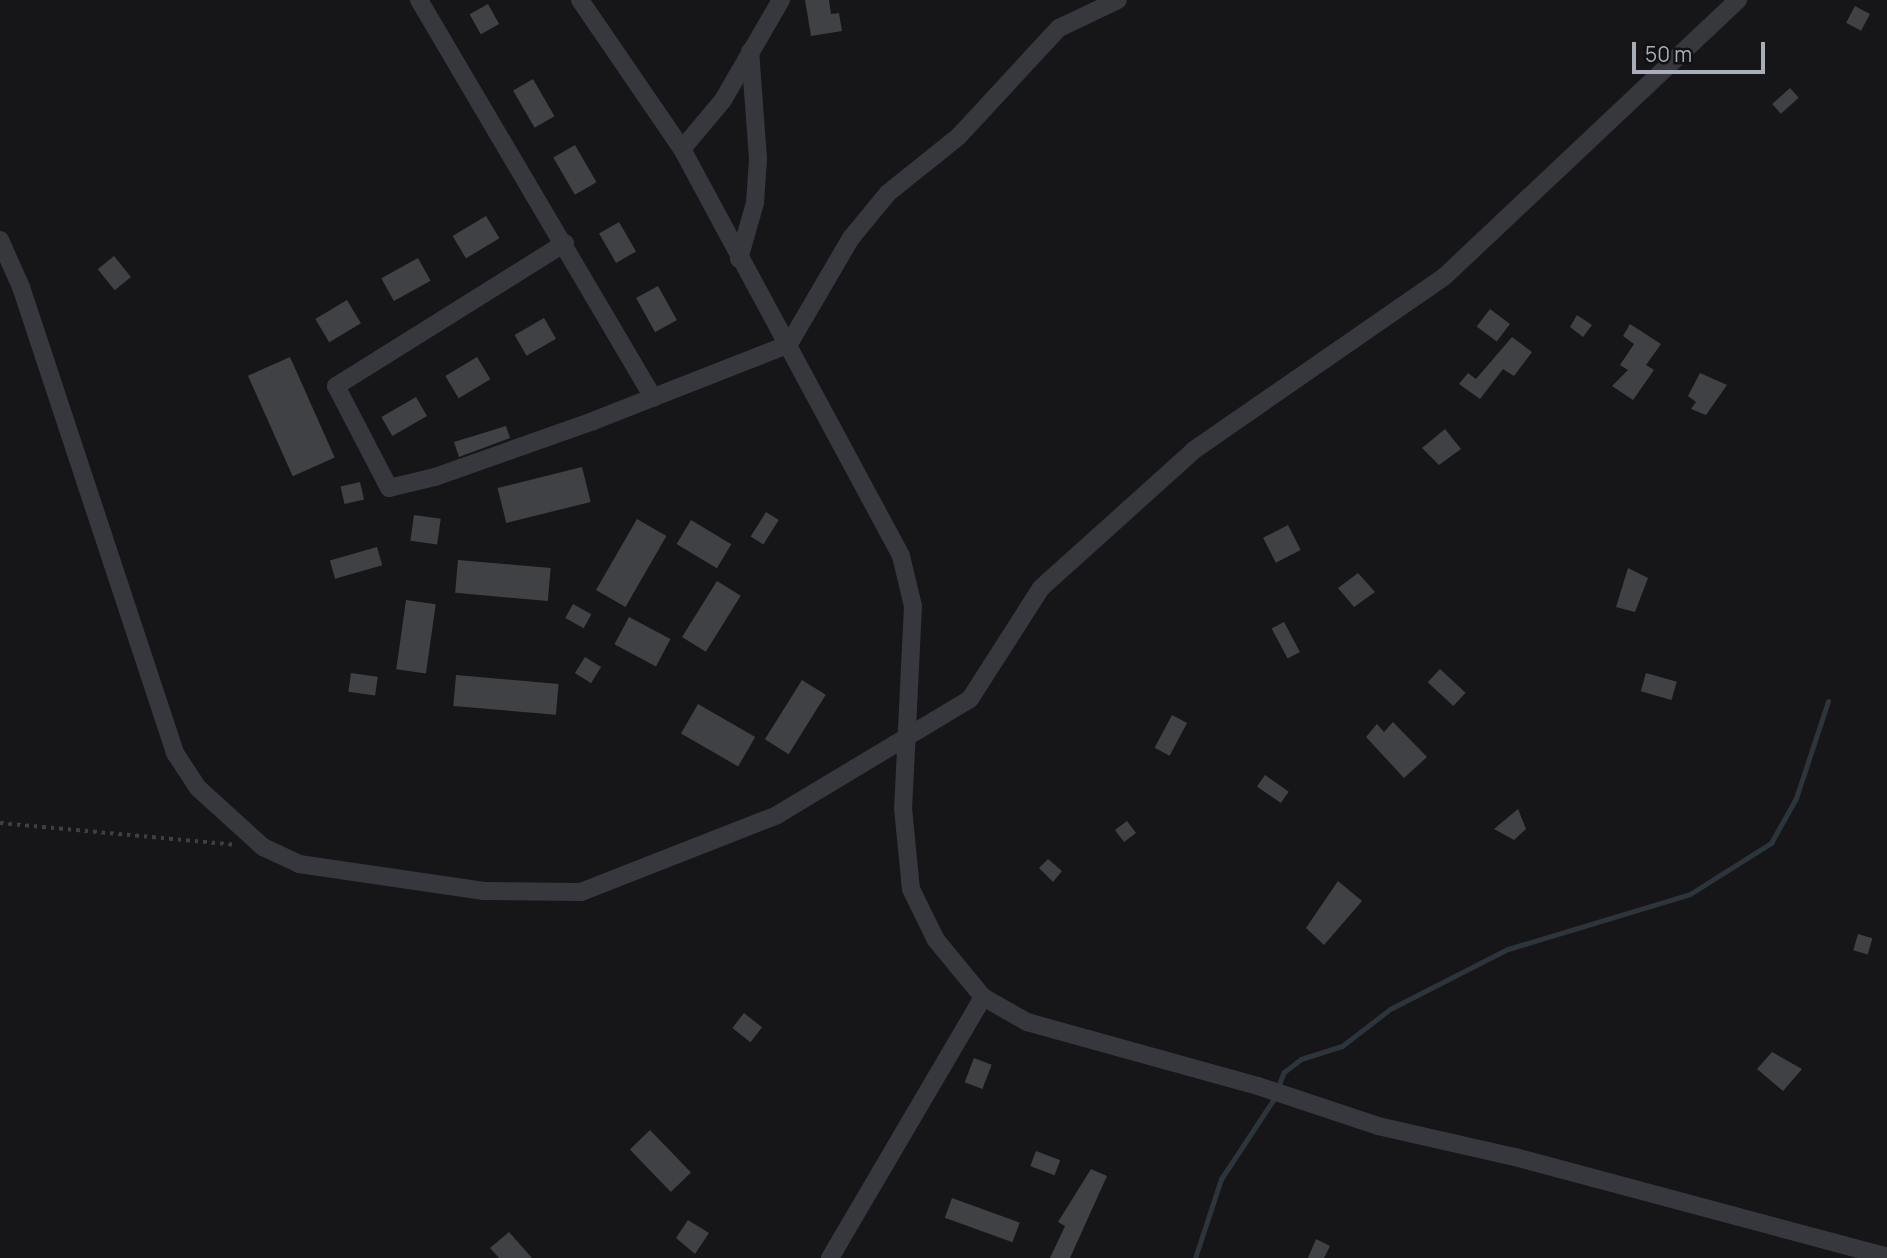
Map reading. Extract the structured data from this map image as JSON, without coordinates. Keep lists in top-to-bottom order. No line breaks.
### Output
{"scale_bar":"50 m"}
